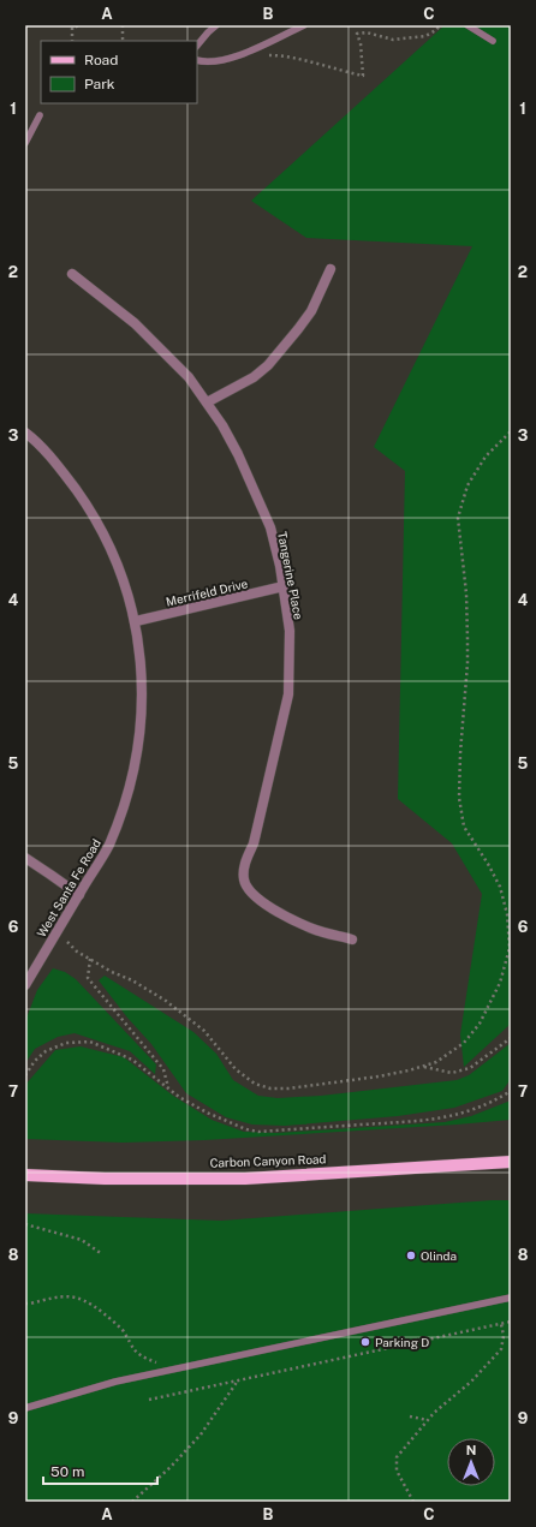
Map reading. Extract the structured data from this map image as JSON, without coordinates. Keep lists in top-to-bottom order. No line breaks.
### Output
{"streets":{"main road":["Carbon Canyon Road"],"street":["Tangerine Place","Merrifeld Drive","West Santa Fe Road"]},"crossings":[["Tangerine Place","Merrifeld Drive"],["Merrifeld Drive","West Santa Fe Road"]],"places":["Olinda","Parking D"],"legend":["Road","Park"],"scale_bar":"50 m","north":"top","grid":{"columns":["A","B","C"],"rows":["1","2","3","4","5","6","7","8","9"]}}
